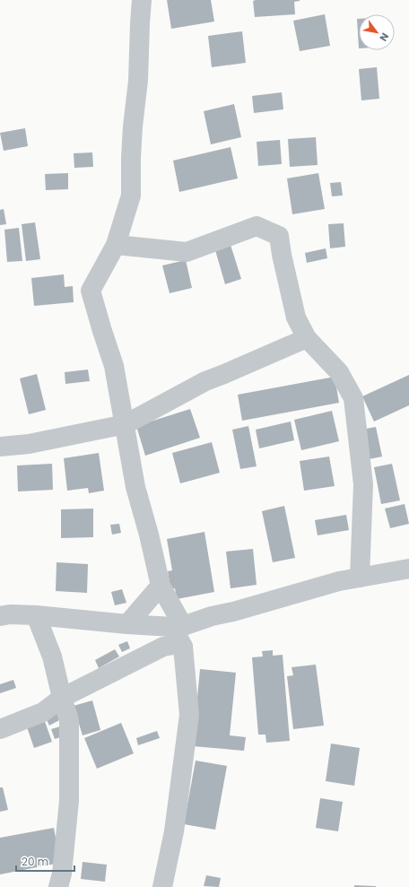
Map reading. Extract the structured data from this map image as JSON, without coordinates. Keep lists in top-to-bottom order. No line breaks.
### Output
{"scale_bar":"20 m","north":"bottom right"}
